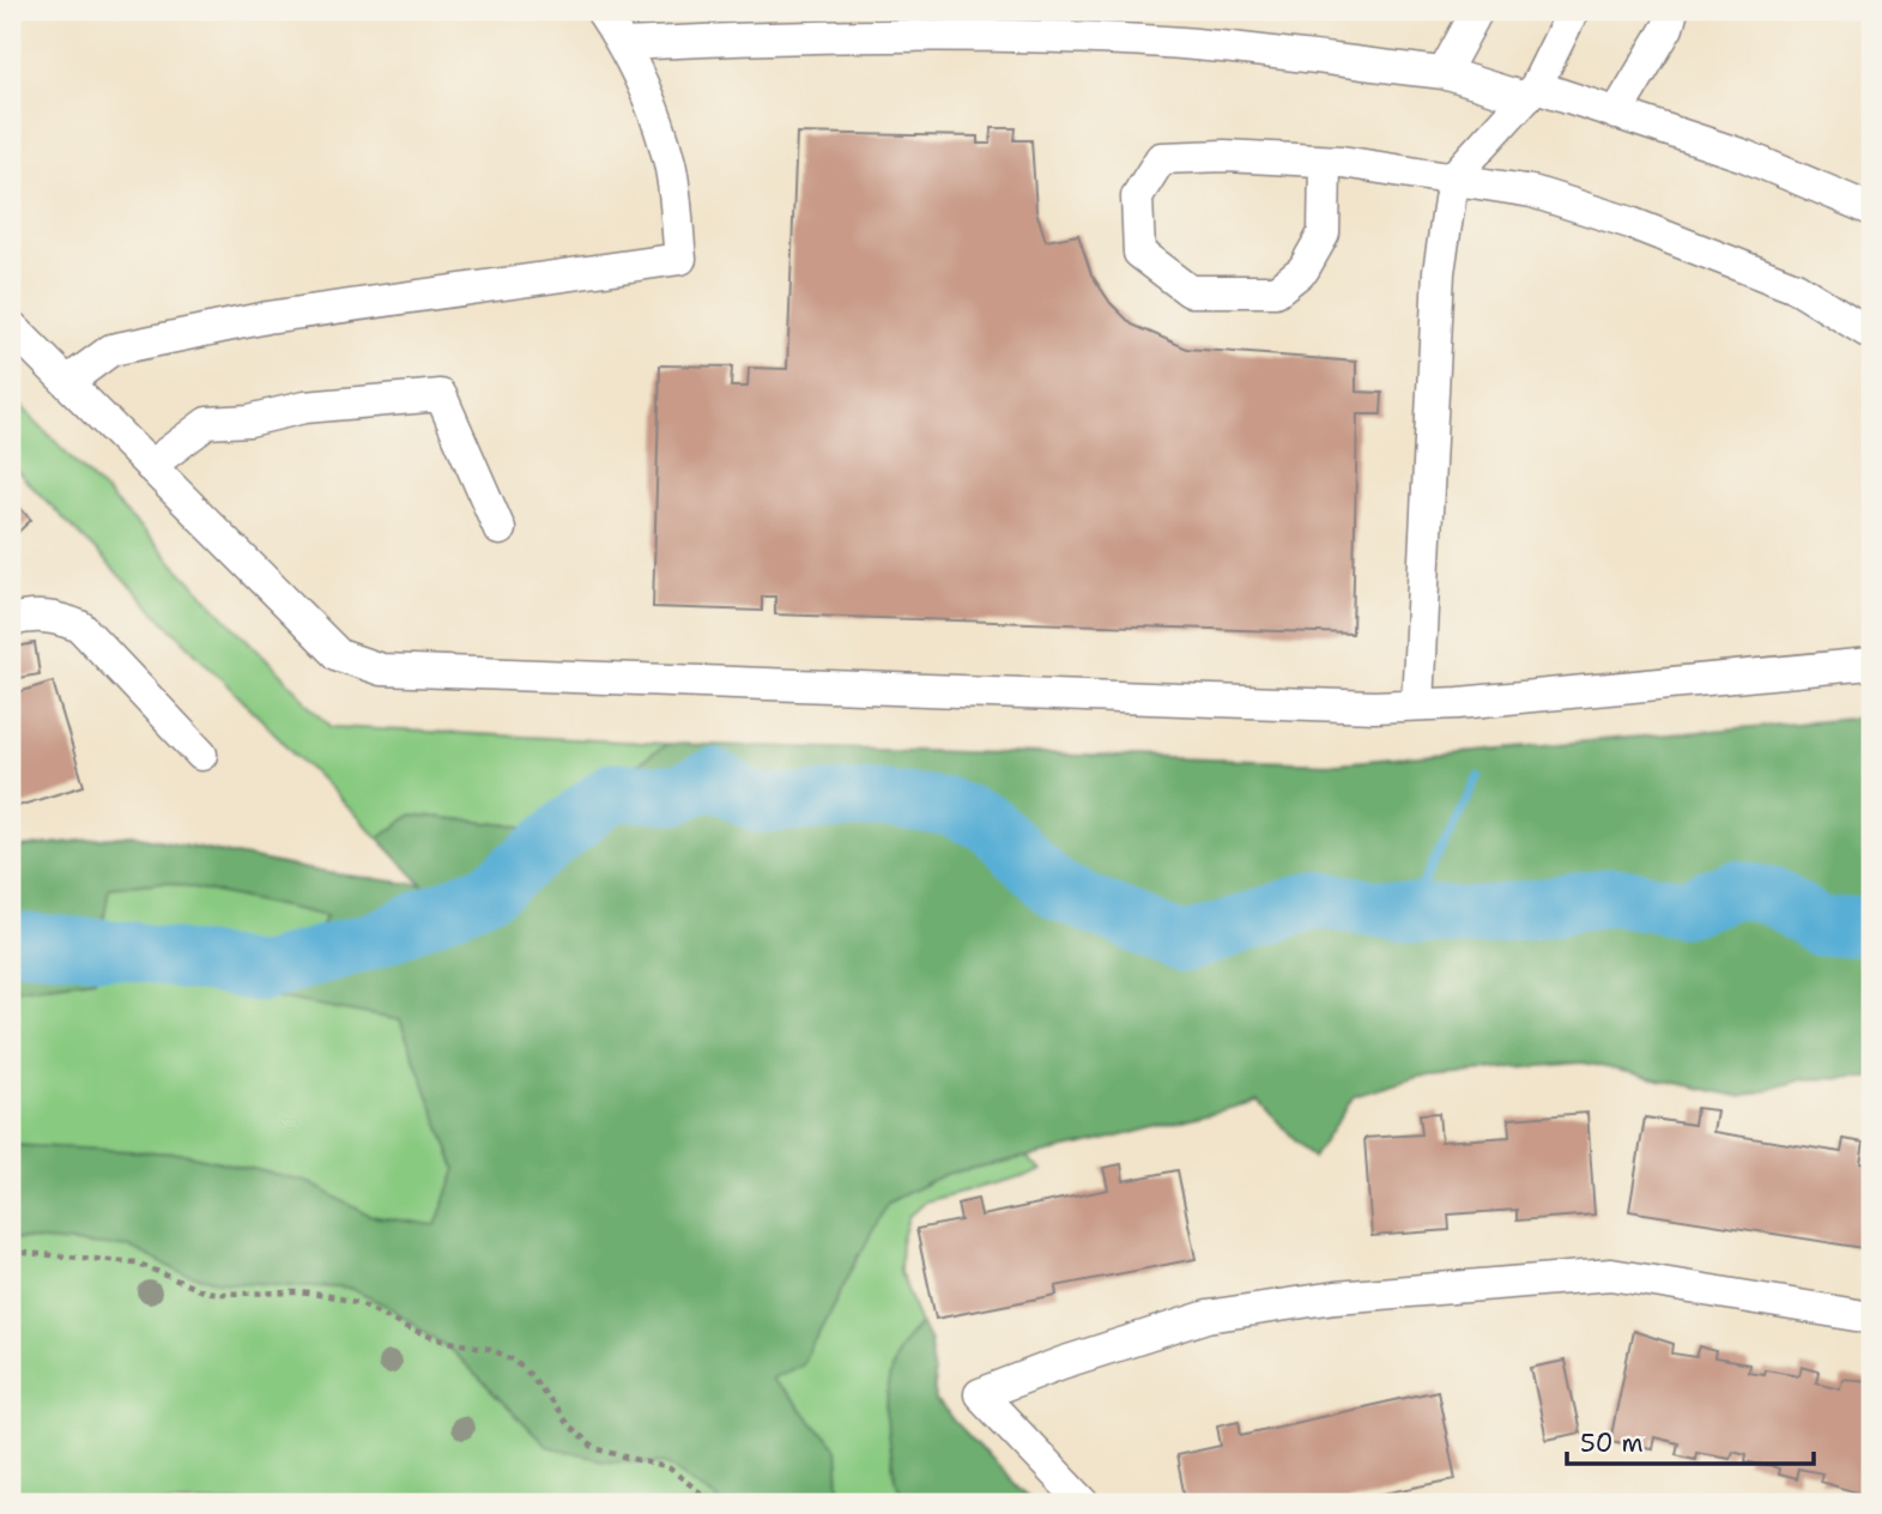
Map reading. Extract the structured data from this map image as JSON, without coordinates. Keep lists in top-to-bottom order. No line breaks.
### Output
{"scale_bar":"50 m"}
